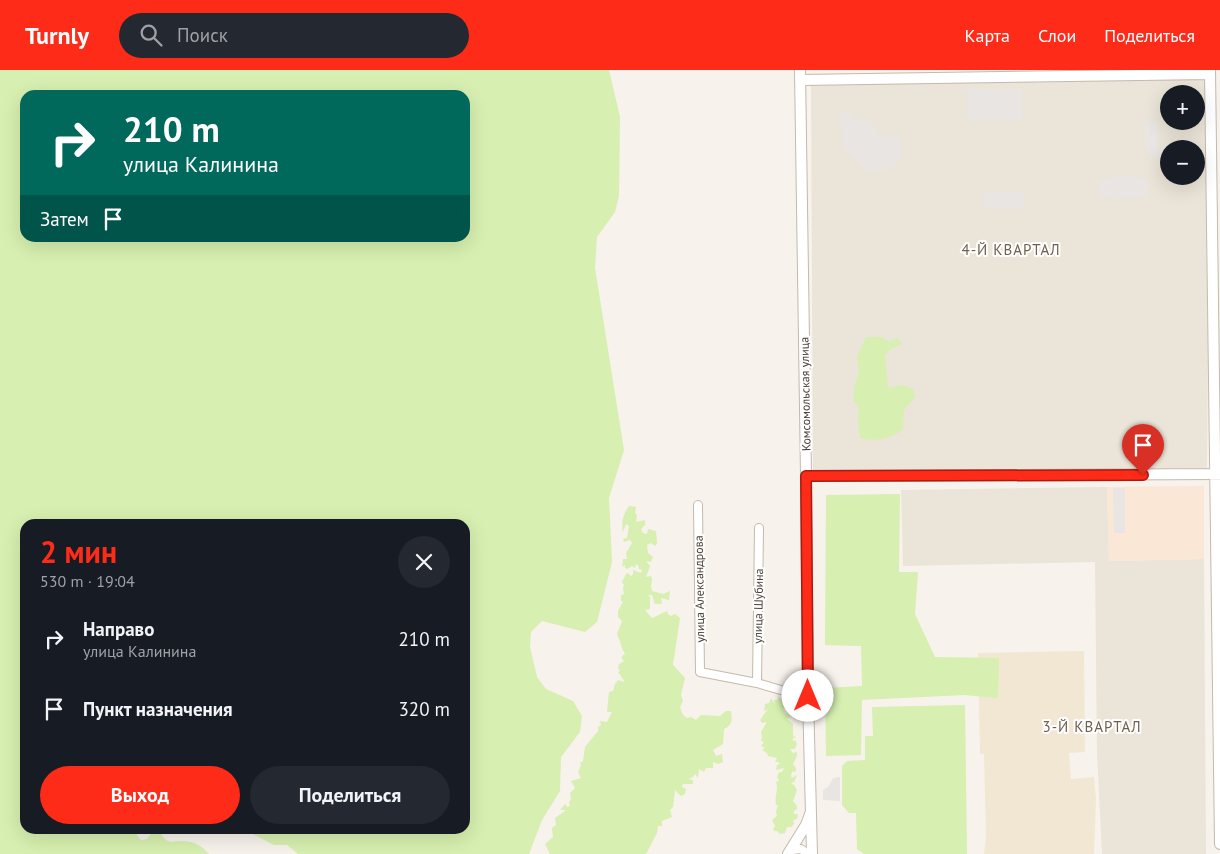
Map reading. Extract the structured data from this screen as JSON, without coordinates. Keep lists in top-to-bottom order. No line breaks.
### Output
{"streets":{"street":["Комсомольская улица","улица Александрова","улица Шубина"]},"crossings":[["улица Александрова","улица Шубина"]],"districts":["4-Й КВАРТАЛ","3-Й КВАРТАЛ"],"page":{"header":"Turnly","search":"Поиск","nav":["Карта","Слои","Поделиться"],"map_buttons":["+","−"],"turn":["210 m","улица Калинина"],"then":"Затем","heading":["2 мин","530 m · 19:04"],"list":[{"name":"Направо","note":"улица Калинина","value":"210 m"},{"name":"Пункт назначения","value":"320 m"}],"buttons":["Выход","Поделиться"]}}
